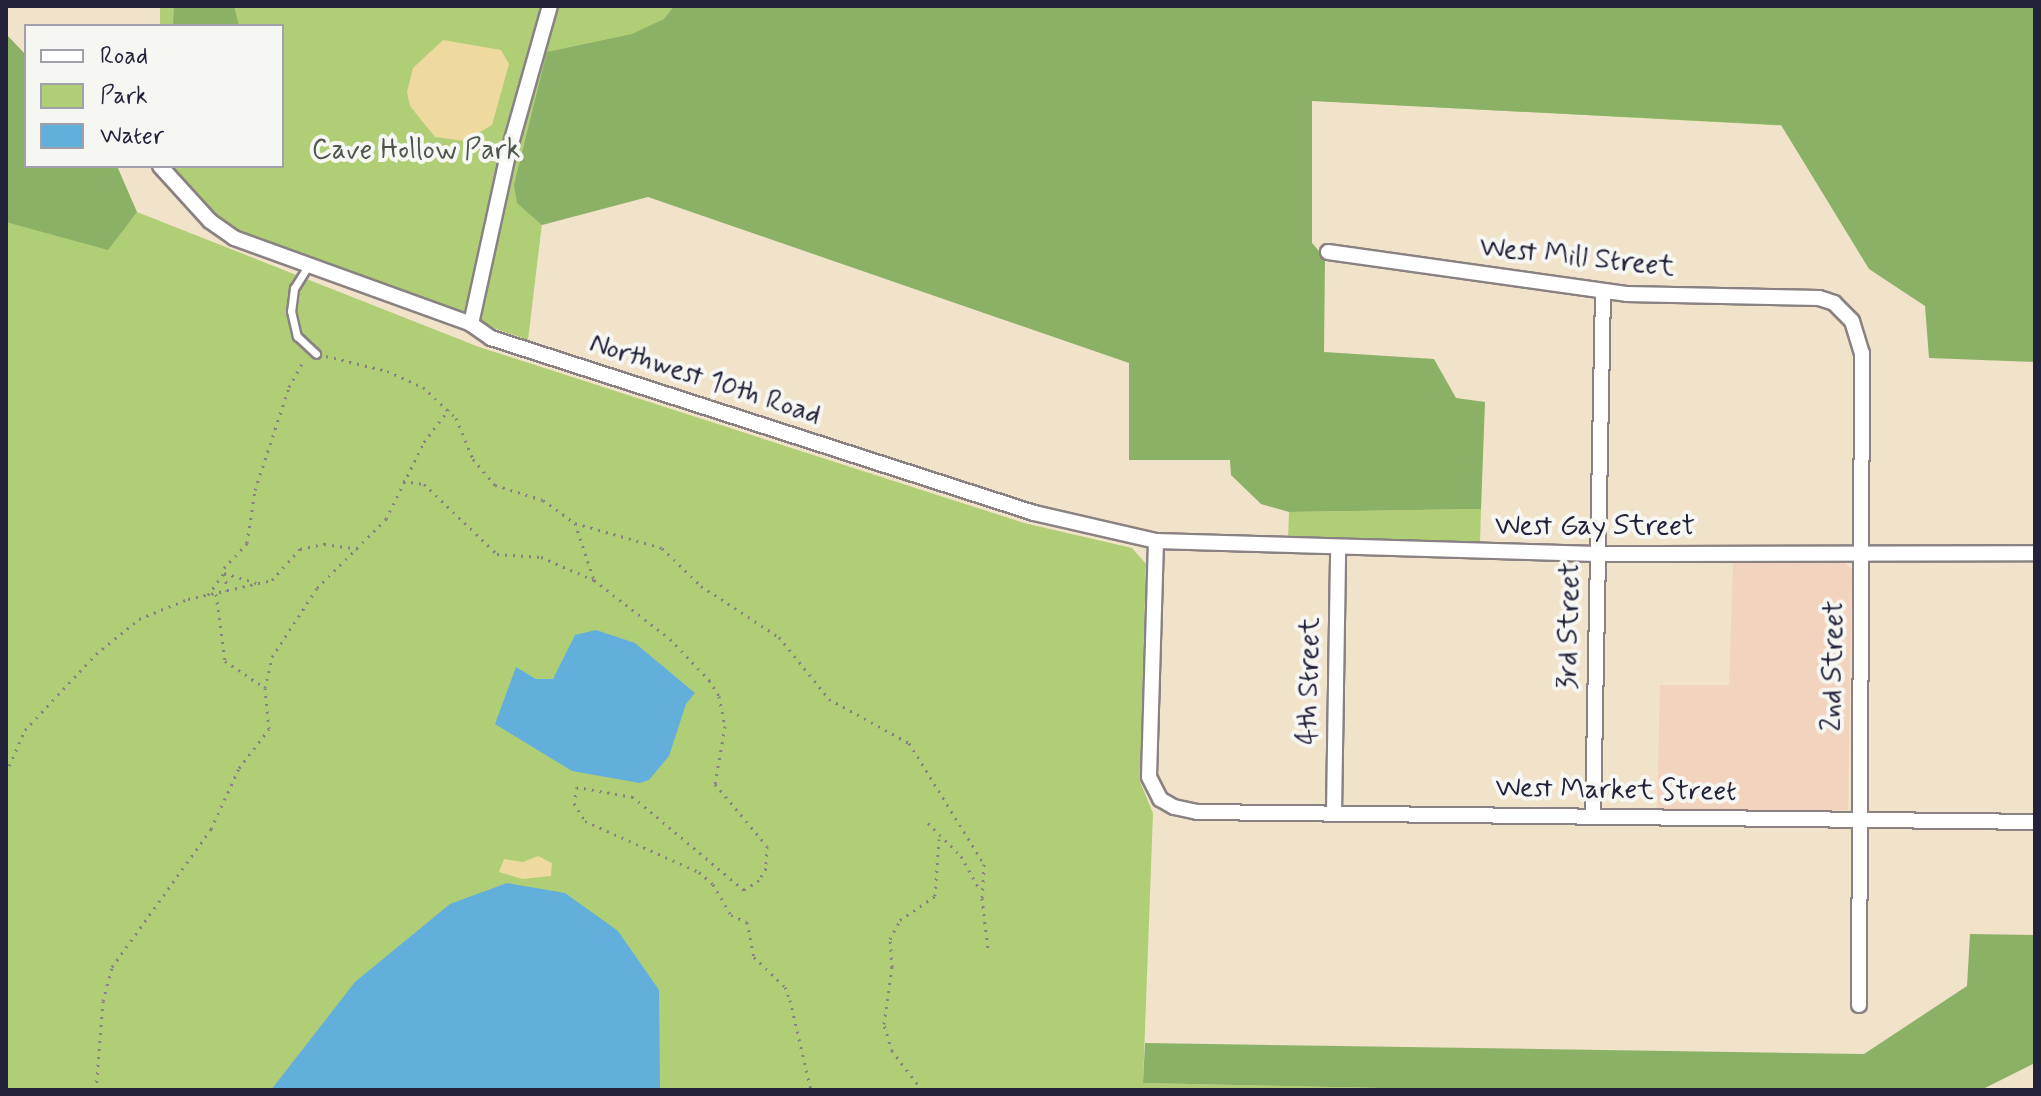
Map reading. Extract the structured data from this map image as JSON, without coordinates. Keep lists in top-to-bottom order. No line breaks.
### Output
{"streets":{"street":["West Mill Street","Northwest 10th Road","West Gay Street","3rd Street","2nd Street","4th Street","West Market Street"]},"crossings":[["West Mill Street","3rd Street"],["West Mill Street","2nd Street"],["Northwest 10th Road","West Gay Street"],["Northwest 10th Road","West Market Street"],["West Gay Street","3rd Street"],["West Gay Street","2nd Street"],["West Gay Street","4th Street"],["West Gay Street","West Market Street"],["3rd Street","West Market Street"],["2nd Street","West Market Street"],["4th Street","West Market Street"]],"parks":["Cave Hollow Park"],"legend":["Road","Park","Water"]}
